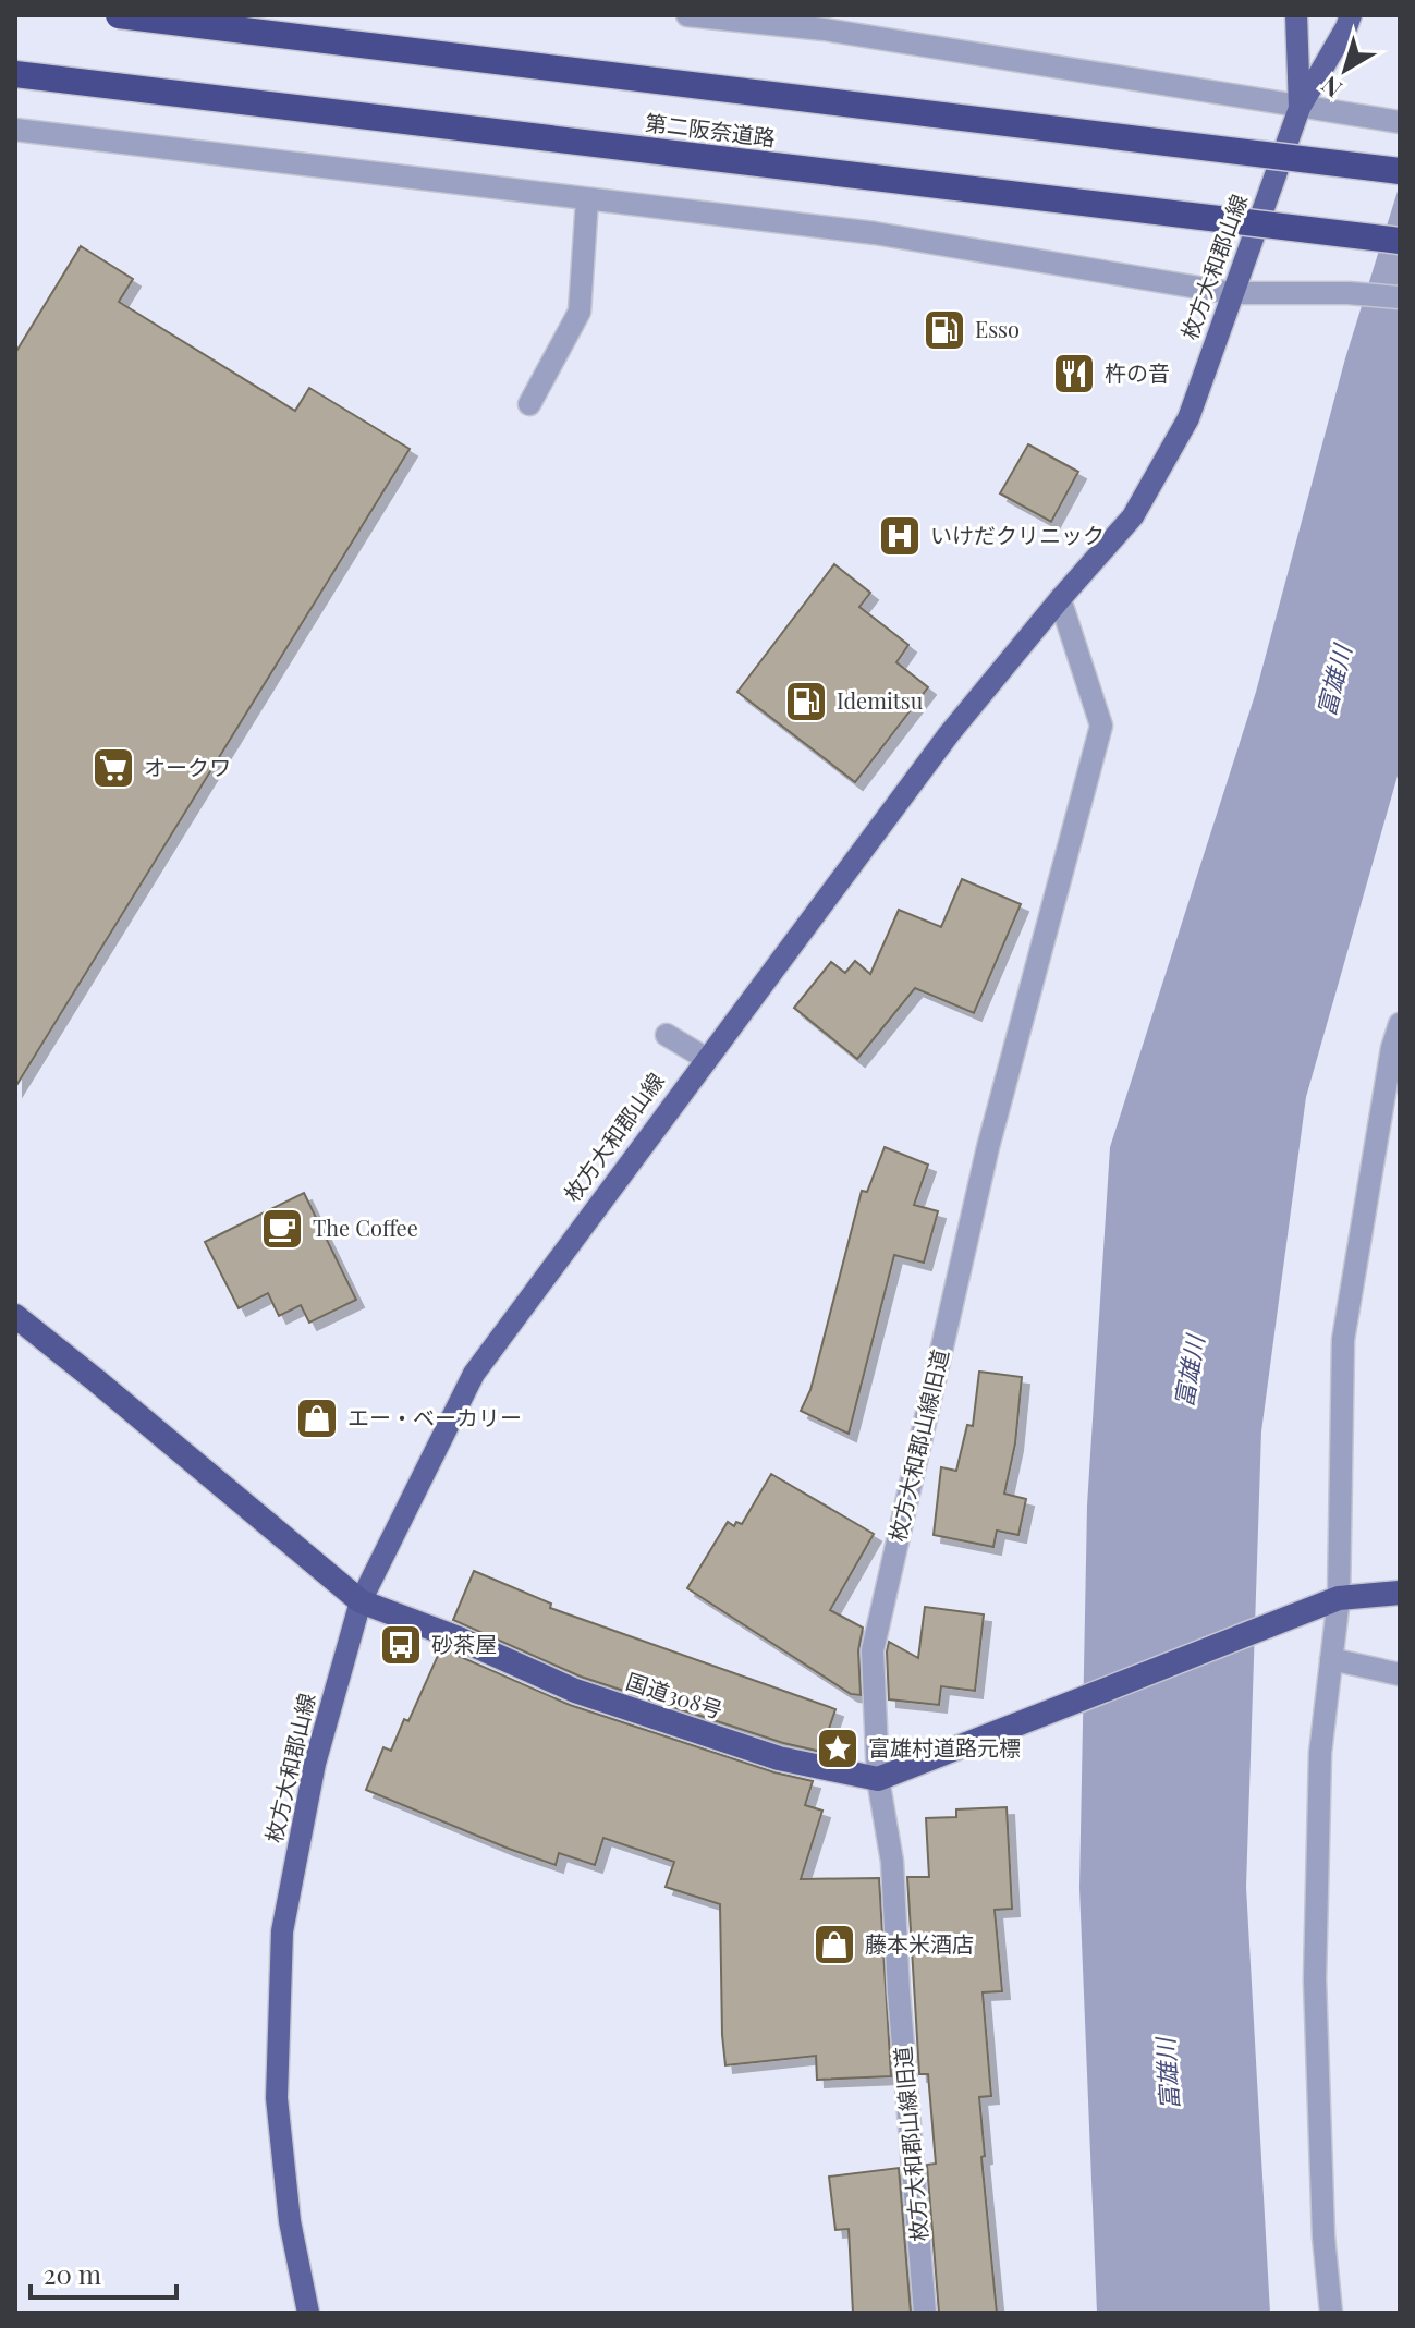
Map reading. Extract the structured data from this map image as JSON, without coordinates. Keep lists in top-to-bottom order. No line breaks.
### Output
{"streets":{"highway":["第二阪奈道路","国道308号"],"main road":["枚方大和郡山線"],"street":["枚方大和郡山線旧道"]},"crossings":[["枚方大和郡山線","枚方大和郡山線旧道"],["枚方大和郡山線","国道308号"],["枚方大和郡山線旧道","国道308号"]],"water":["富雄川"],"places":{"fuel station":["Esso","Idemitsu"],"restaurant":["杵の音"],"hospital":["いけだクリニック"],"supermarket":["オークワ"],"cafe":["The Coffee"],"shop":["エー・ベーカリー","藤本米酒店"],"bus stop":["砂茶屋"],"place":["富雄村道路元標"]},"scale_bar":"20 m","north":"bottom left"}
